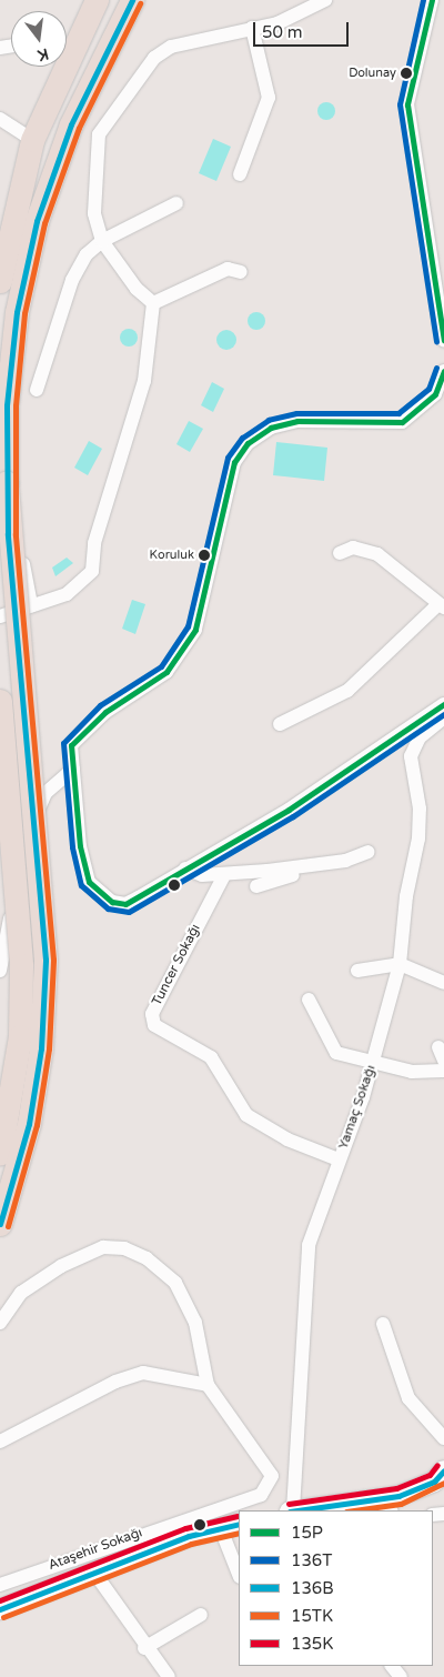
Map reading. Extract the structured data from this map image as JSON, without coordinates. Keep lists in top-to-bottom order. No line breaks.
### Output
{"streets":{"street":["Tuncer Sokağı","Yamaç Sokağı","Ataşehir Sokağı"]},"crossings":[["Tuncer Sokağı","Yamaç Sokağı"]],"places":["Dolunay","Koruluk"],"lines":["transit line 15P","transit line 136T","transit line 136B","transit line 15TK","transit line 135K"],"legend":["15P","136T","136B","15TK","135K"],"scale_bar":"50 m","north":"bottom"}
